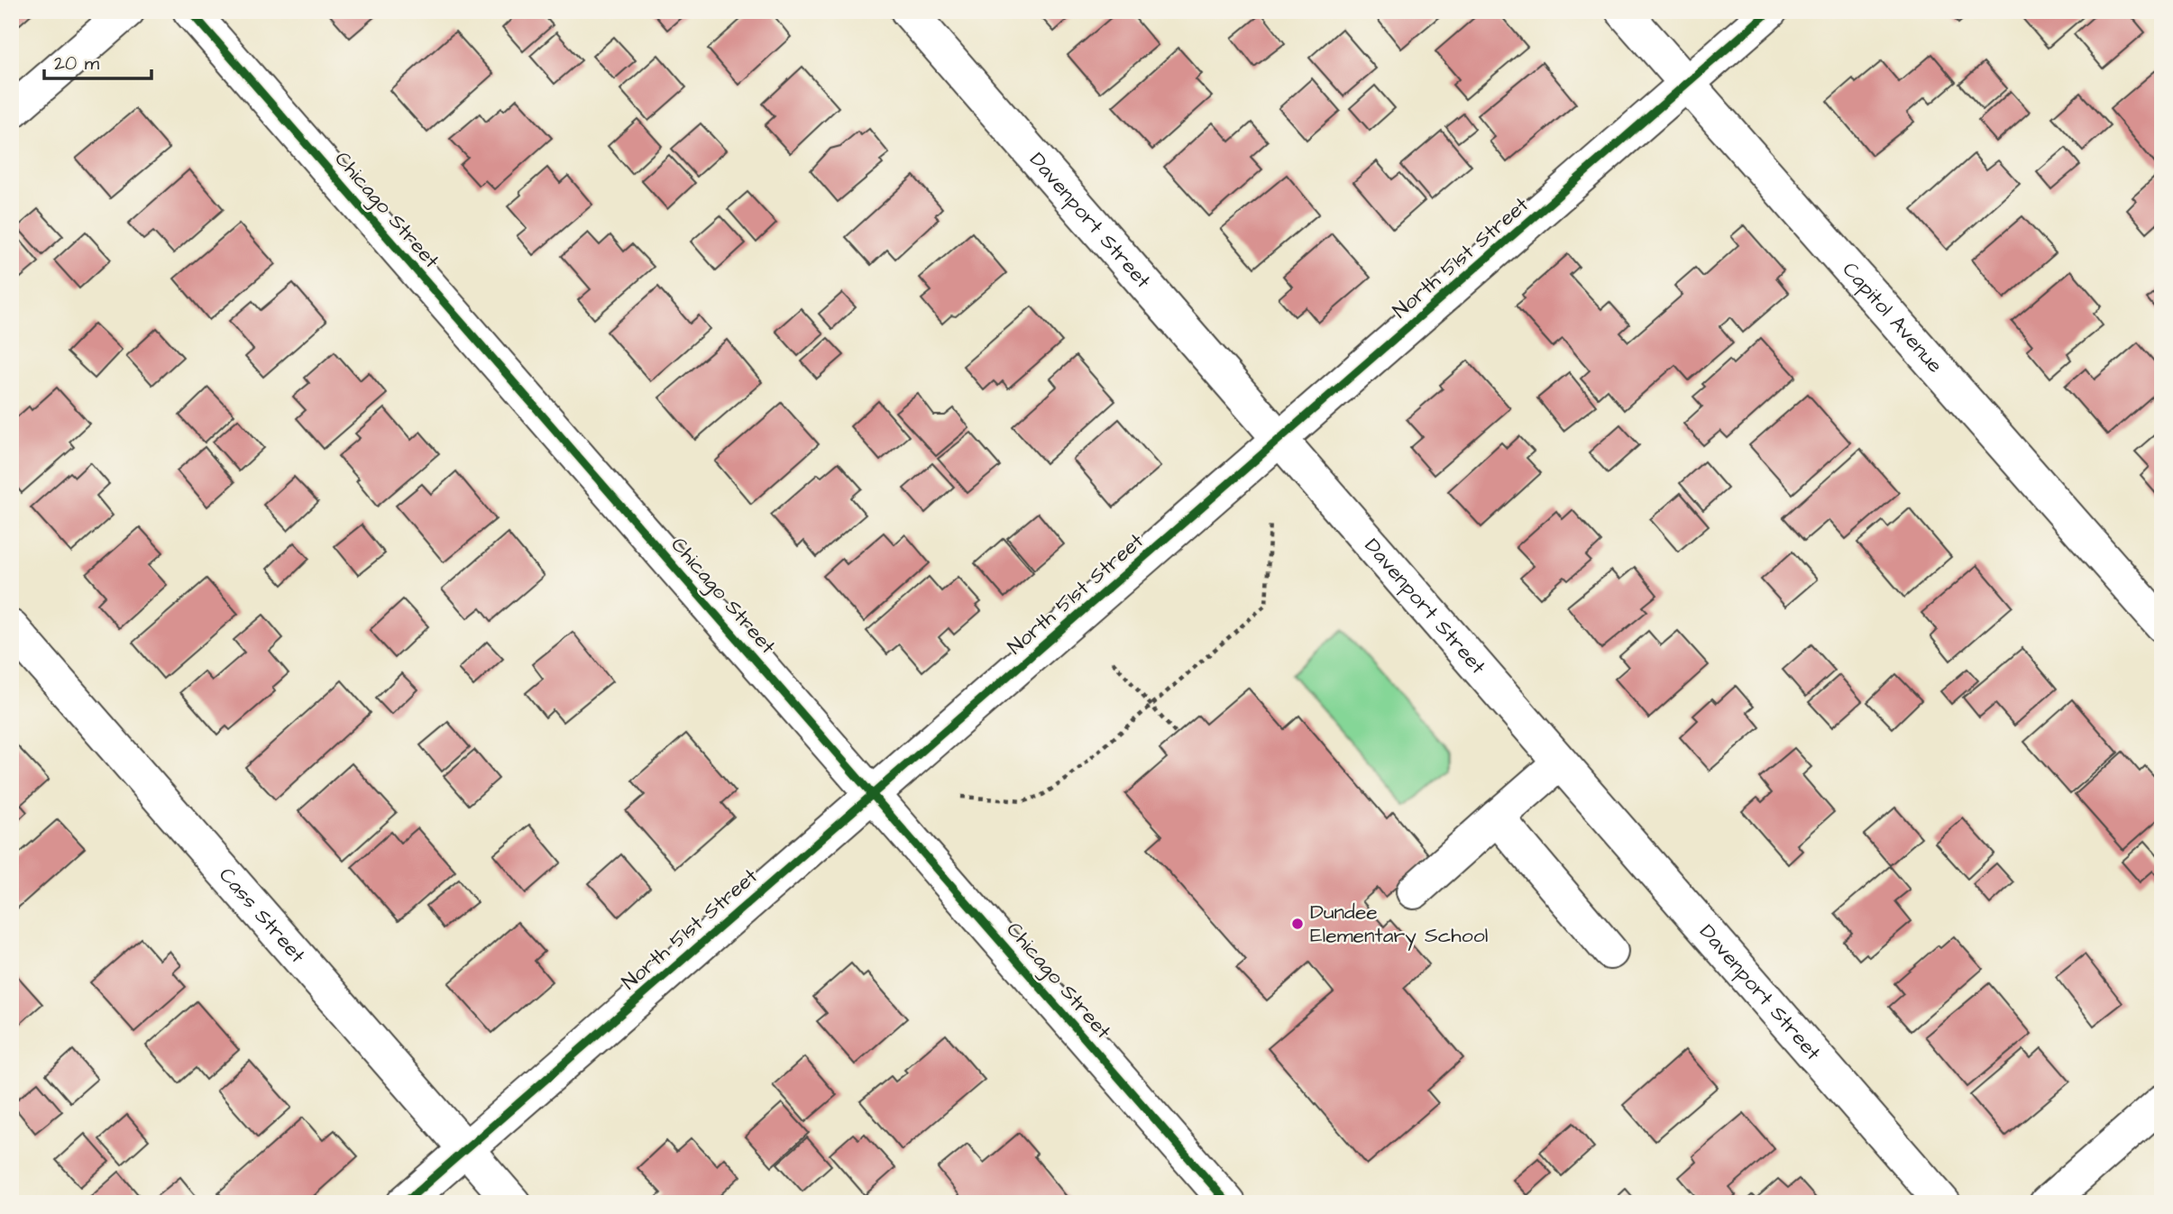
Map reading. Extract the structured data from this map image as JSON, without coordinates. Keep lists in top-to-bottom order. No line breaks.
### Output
{"streets":{"street":["Chicago Street","Davenport Street","North 51st Street","Capitol Avenue","Cass Street"]},"crossings":[["Chicago Street","North 51st Street"],["Davenport Street","North 51st Street"],["North 51st Street","Capitol Avenue"],["North 51st Street","Cass Street"]],"places":["Dundee Elementary School"],"scale_bar":"20 m"}
